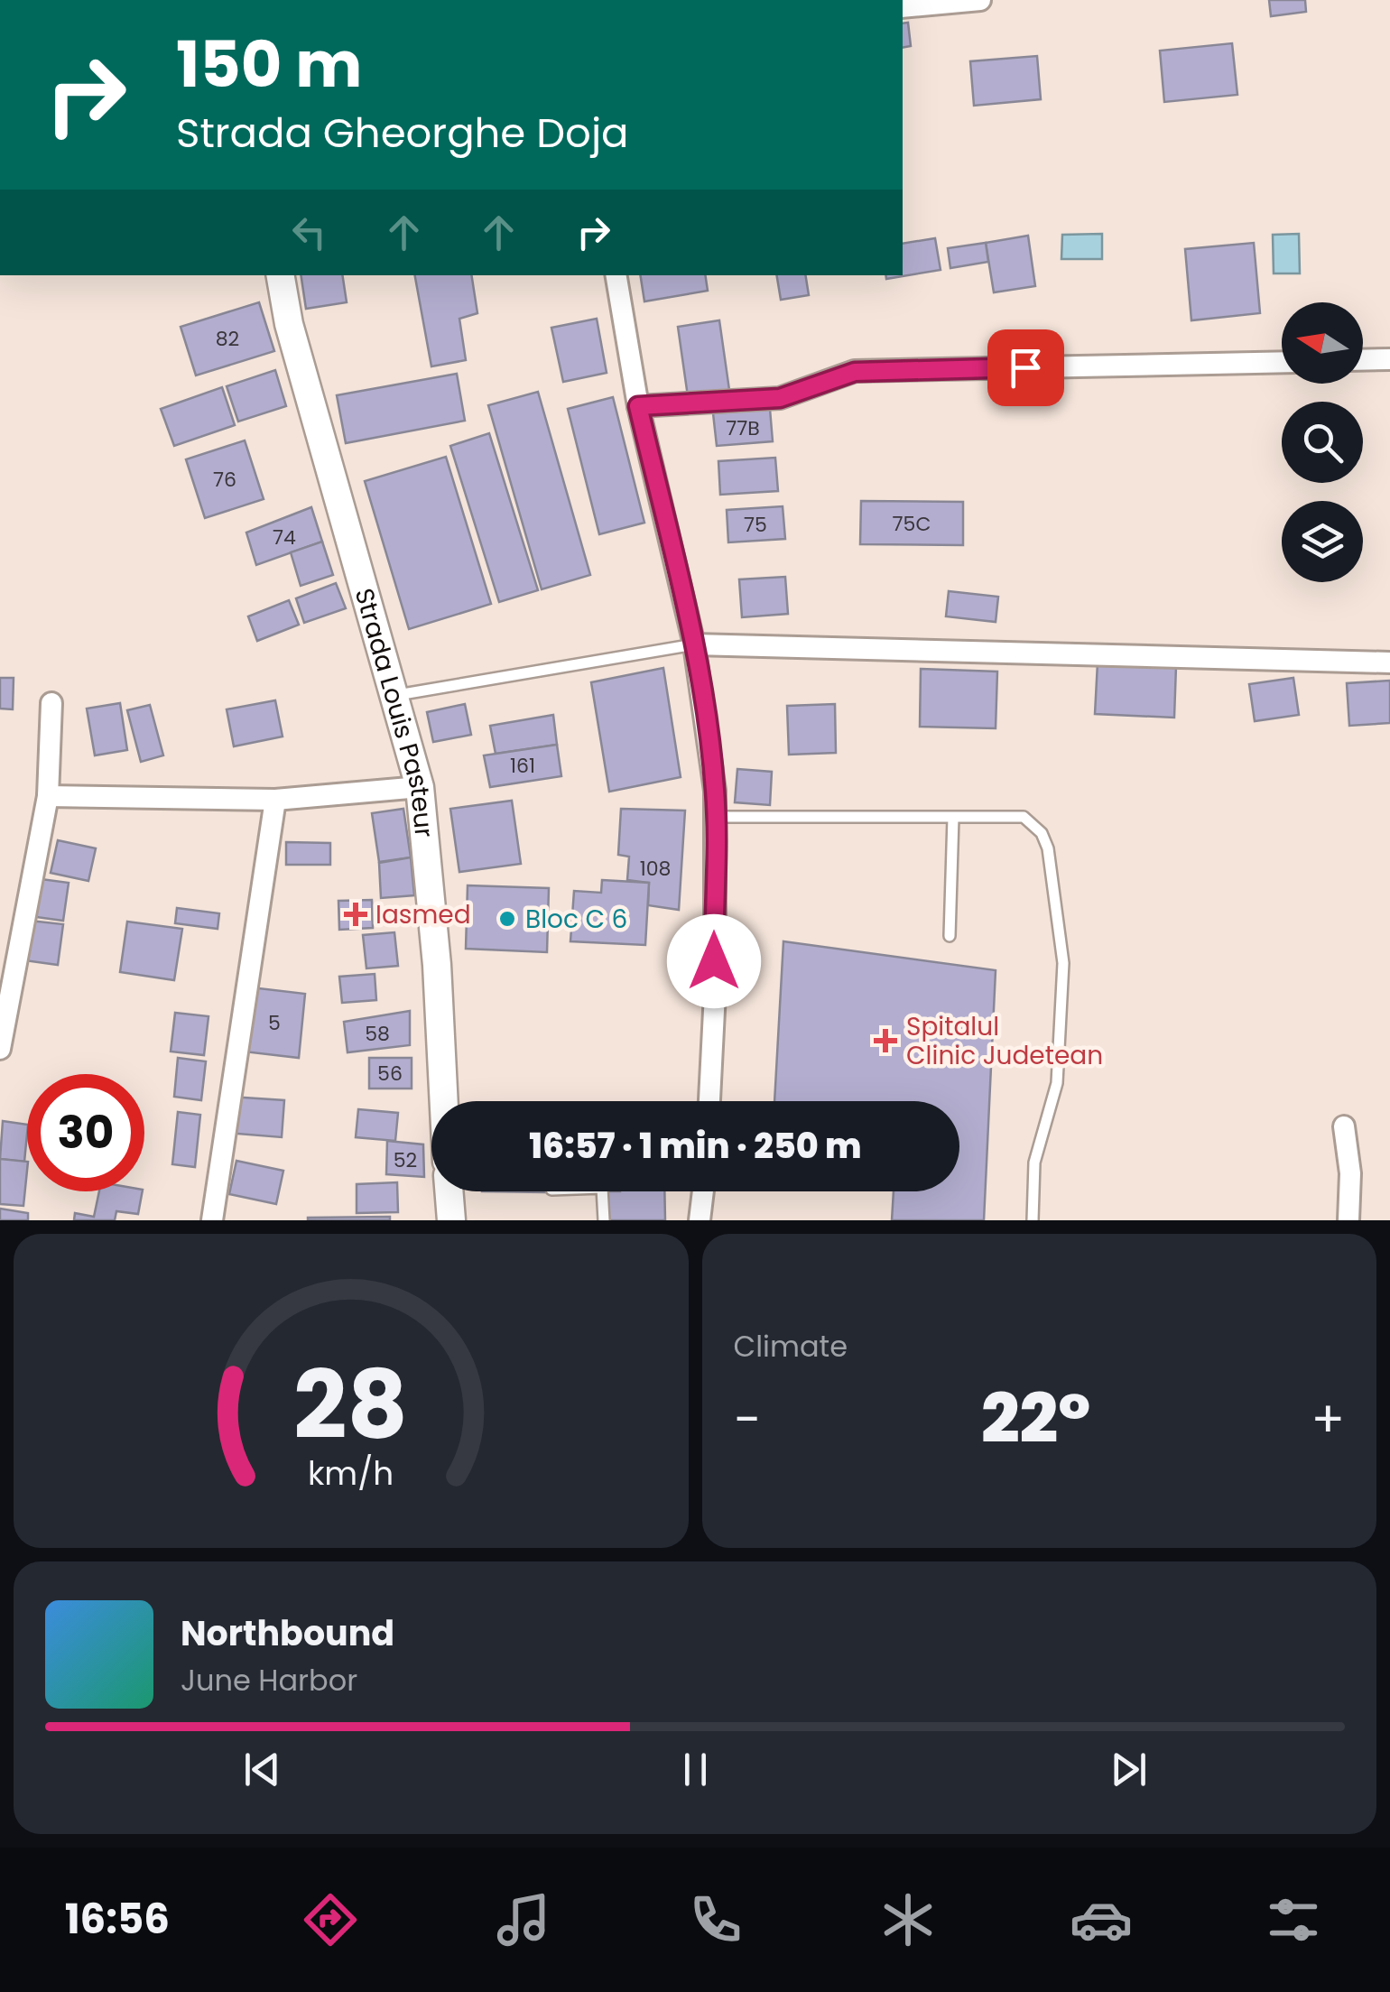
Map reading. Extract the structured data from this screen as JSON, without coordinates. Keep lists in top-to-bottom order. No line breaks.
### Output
{"streets":{"main road":["Strada Louis Pasteur"]},"places":{"health":["Iasmed","Spitalul Clinic Judetean"],"other":["Bloc C 6"]},"house_numbers":["82","77B","76","75C","75","74","161","108","5","58","56","52"],"north":"left","page":{"turn":["150 m","Strada Gheorghe Doja"],"limit":"30","trip":"16:57 · 1 min · 250 m","tile":"Climate","heat":["−","22°","+"],"song":["Northbound","June Harbor"],"tabs":"16:56","gauge":["28","km/h"]}}
